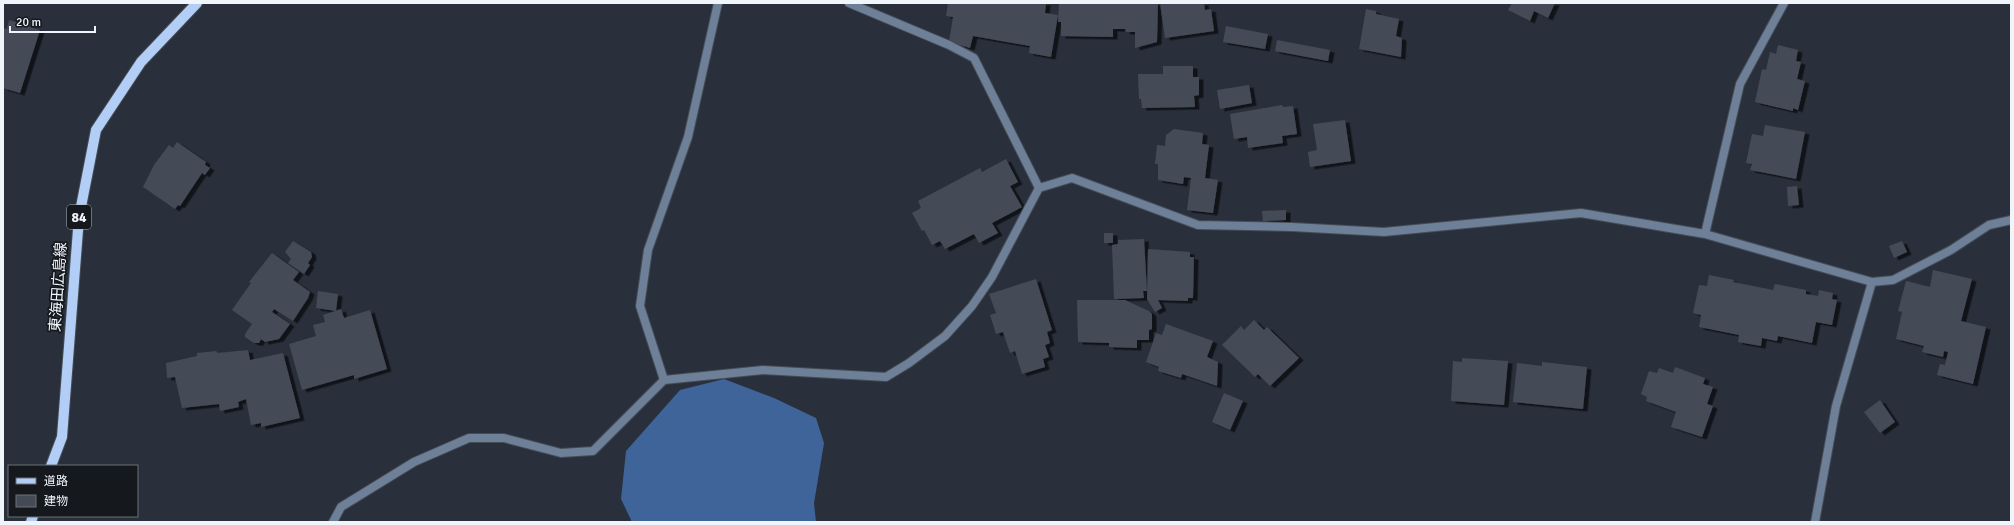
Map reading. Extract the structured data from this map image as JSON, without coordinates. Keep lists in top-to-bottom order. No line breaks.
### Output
{"streets":{"main road":["84","東海田広島線"]},"legend":["道路","建物"],"scale_bar":"20 m"}
